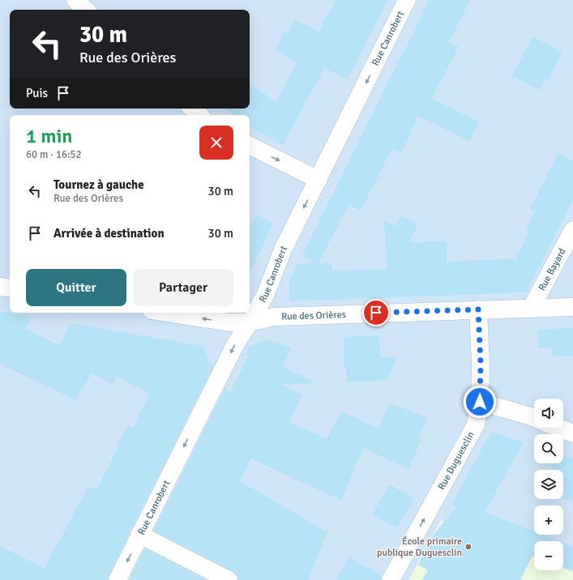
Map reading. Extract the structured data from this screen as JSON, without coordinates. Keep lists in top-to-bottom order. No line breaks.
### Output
{"streets":{"street":["Rue Canrobert","Rue Bayard","Rue des Orières","Rue Duguesclin"]},"crossings":[["Rue Canrobert","Rue des Orières"],["Rue Bayard","Rue des Orières"],["Rue des Orières","Rue Duguesclin"]],"one_way":["Rue Canrobert","Rue Duguesclin"],"places":["École primaire publique Duguesclin"],"page":{"turn":["30 m","Rue des Orières"],"then":"Puis","heading":["1 min","60 m · 16:52"],"list":[{"name":"Tournez à gauche","note":"Rue des Orières","value":"30 m"},{"name":"Arrivée à destination","value":"30 m"}],"buttons":["Quitter","Partager"],"map_buttons":["+","−"]}}
